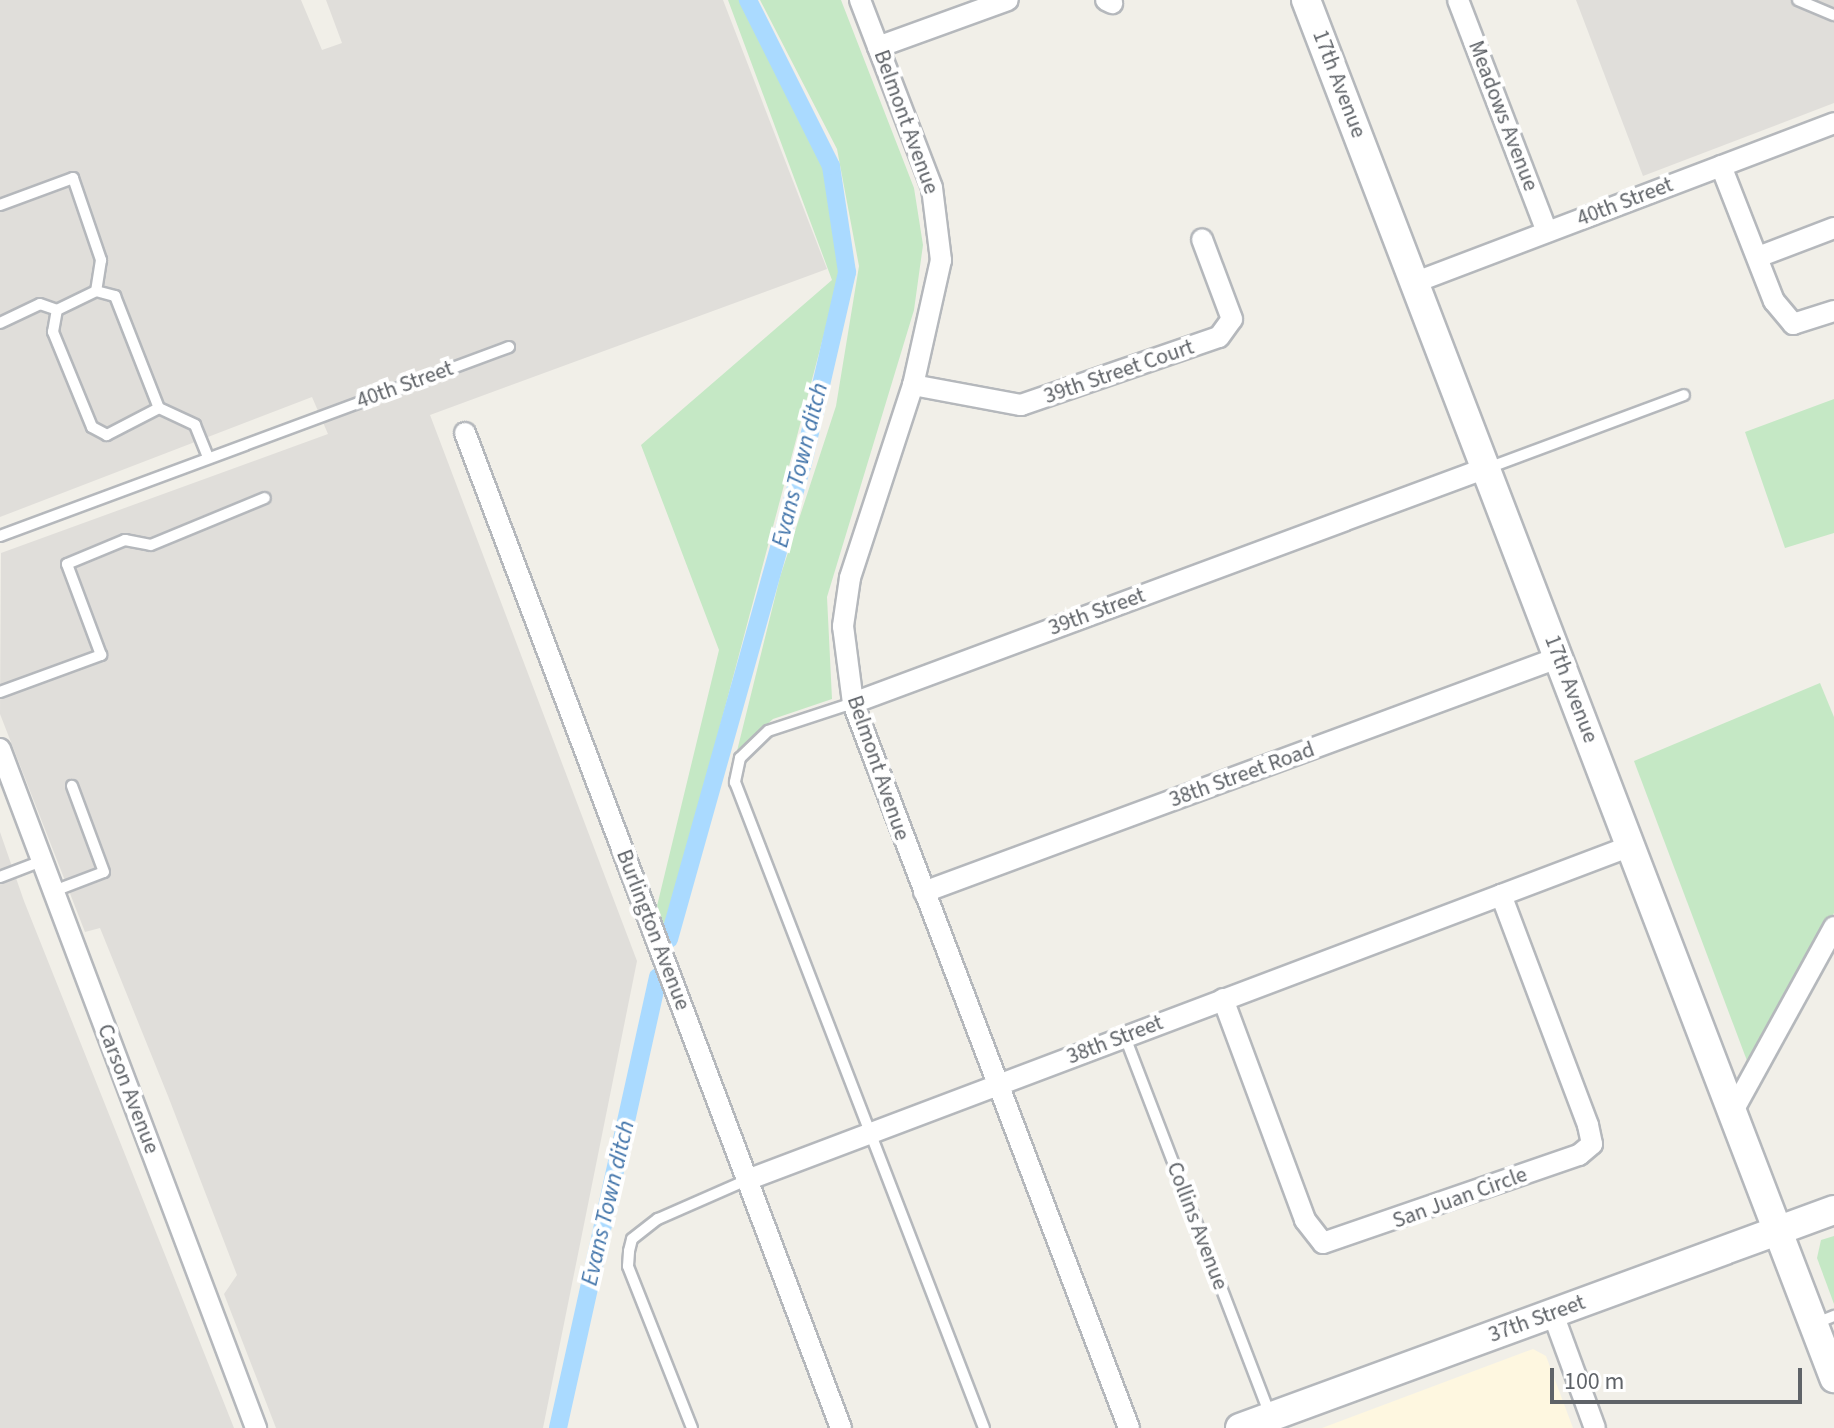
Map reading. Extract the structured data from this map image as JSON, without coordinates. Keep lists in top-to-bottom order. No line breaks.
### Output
{"streets":{"main road":["17th Avenue","37th Street"],"street":["Meadows Avenue","Belmont Avenue","40th Street","39th Street Court","39th Street","38th Street Road","Burlington Avenue","38th Street","Carson Avenue","San Juan Circle"],"lane":["Collins Avenue"]},"crossings":[["17th Avenue","40th Street"],["17th Avenue","39th Street"],["17th Avenue","38th Street Road"],["17th Avenue","38th Street"],["17th Avenue","37th Street"],["Meadows Avenue","40th Street"],["Belmont Avenue","39th Street Court"],["Belmont Avenue","39th Street"],["Belmont Avenue","38th Street Road"],["Belmont Avenue","38th Street"],["39th Street","38th Street"],["Burlington Avenue","38th Street"],["38th Street","San Juan Circle"],["38th Street","Collins Avenue"],["Collins Avenue","37th Street"]],"water":["Evans Town ditch"],"scale_bar":"100 m"}
